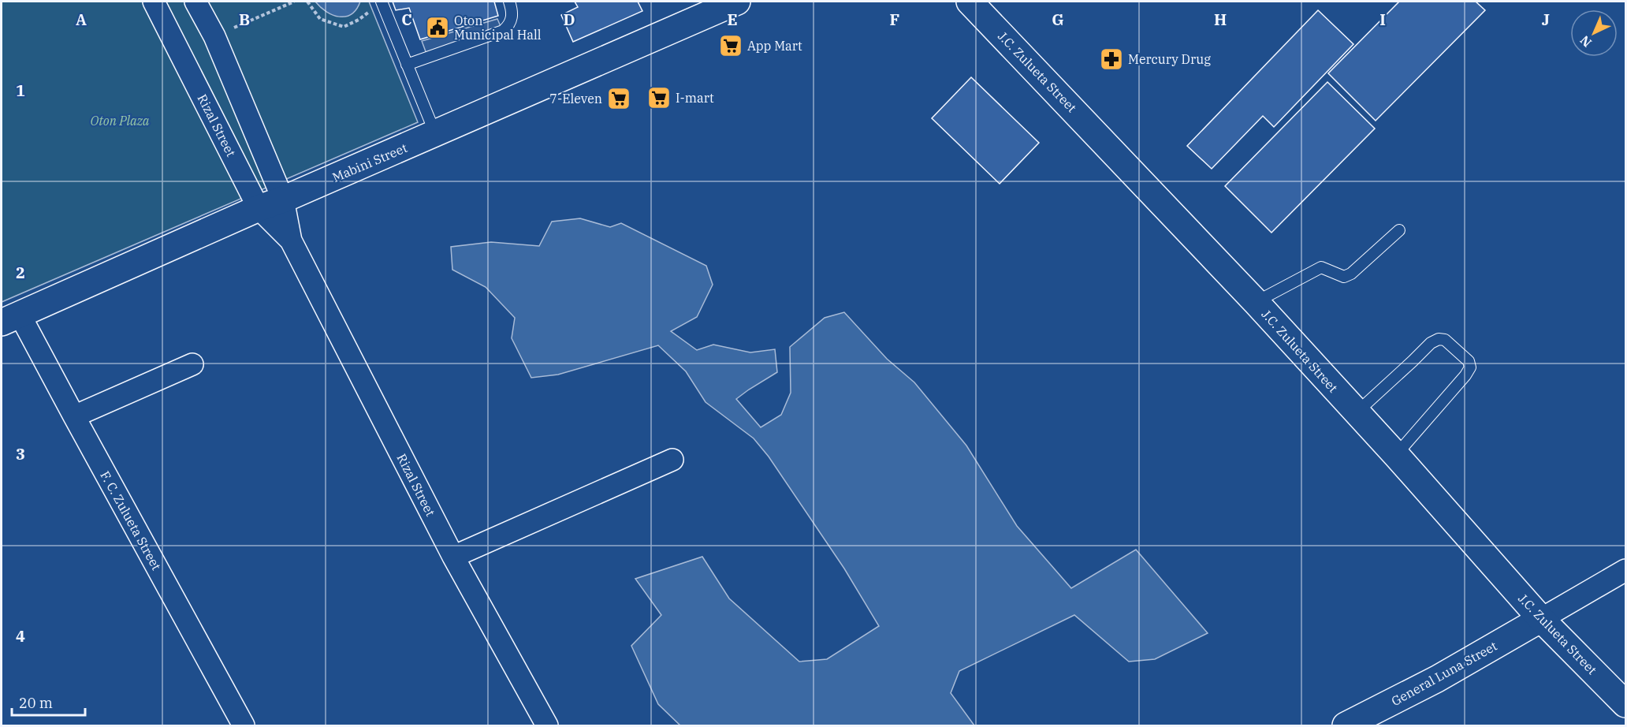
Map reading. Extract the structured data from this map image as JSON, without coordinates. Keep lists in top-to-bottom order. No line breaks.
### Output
{"streets":{"main road":["J.C. Zulueta Street","Mabini Street","General Luna Street"],"street":["Rizal Street","F. C. Zulueta Street"]},"crossings":[["J.C. Zulueta Street","General Luna Street"],["Rizal Street","Mabini Street"],["Mabini Street","F. C. Zulueta Street"]],"parks":["Oton Plaza"],"places":{"public building":["Oton Municipal Hall"],"supermarket":["App Mart","I-mart","7-Eleven"],"pharmacy":["Mercury Drug"]},"scale_bar":"20 m","north":"bottom left","grid":{"columns":["A","B","C","D","E","F","G","H","I","J"],"rows":["1","2","3","4"]}}
